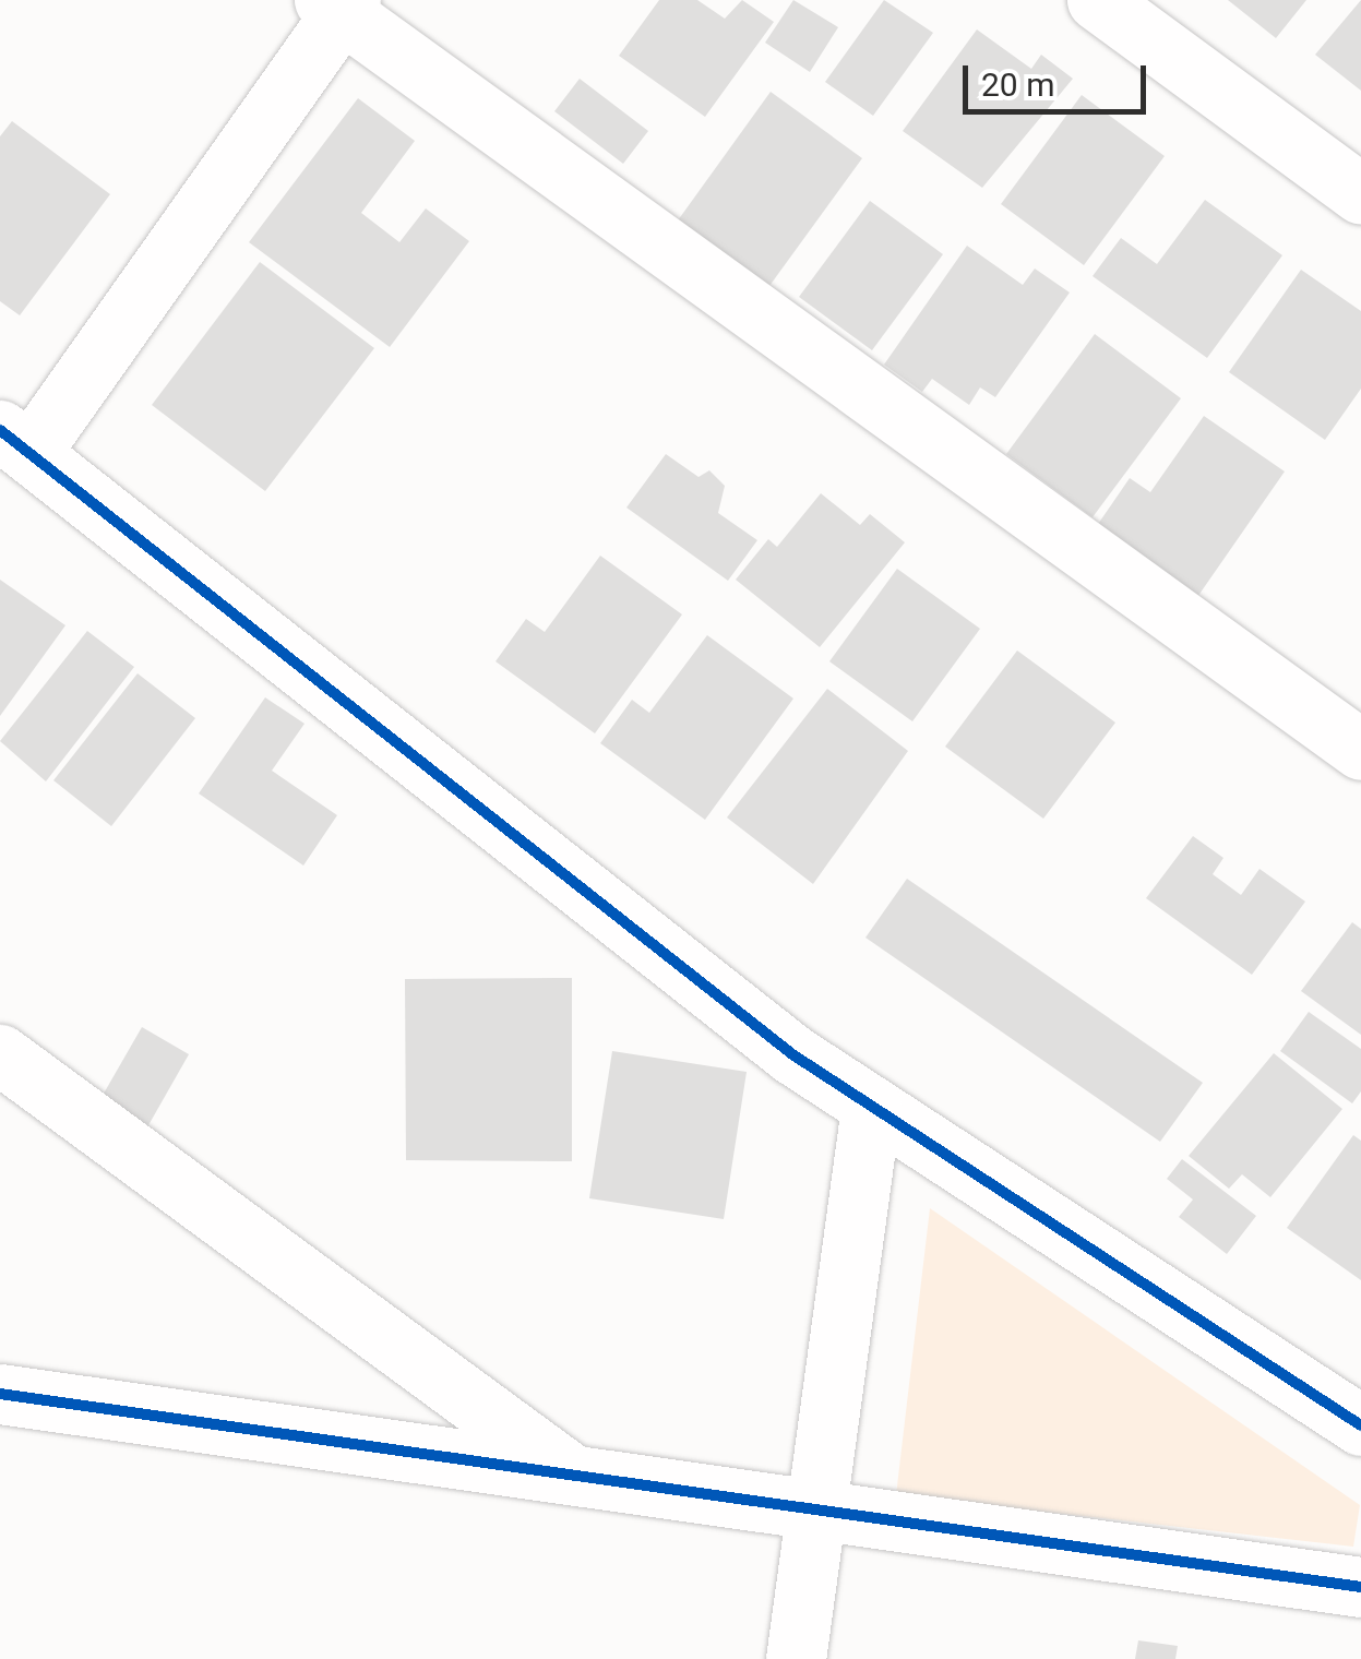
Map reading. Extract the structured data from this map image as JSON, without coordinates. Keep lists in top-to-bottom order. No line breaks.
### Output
{"scale_bar":"20 m"}
